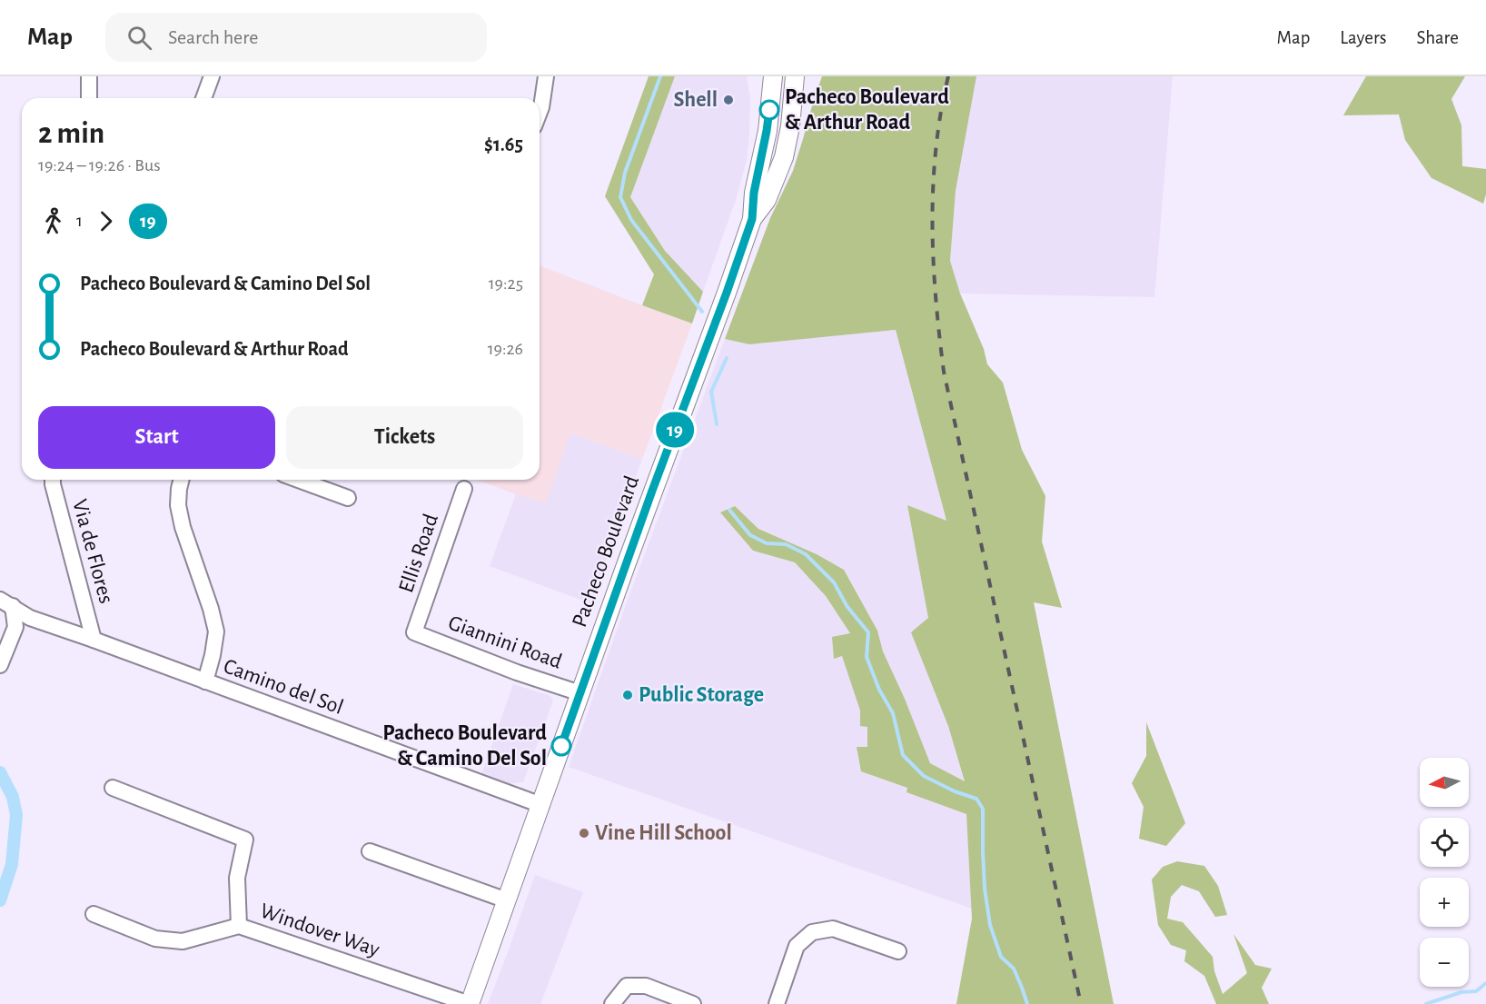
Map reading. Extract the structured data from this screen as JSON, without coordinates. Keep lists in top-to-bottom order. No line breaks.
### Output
{"streets":{"main road":["Pacheco Boulevard"],"street":["Via de Flores","Ellis Road","Giannini Road","Camino del Sol","Windover Way"]},"crossings":[["Via de Flores","Camino del Sol"],["Pacheco Boulevard","Giannini Road"],["Pacheco Boulevard","Camino del Sol"],["Pacheco Boulevard","Windover Way"],["Ellis Road","Giannini Road"]],"places":["Shell","Pacheco Boulevard & Arthur Road","Public Storage","Pacheco Boulevard & Camino Del Sol","Vine Hill School"],"lines":["bus line 19"],"north":"left","page":{"header":"Map","search":"Search here","nav":["Map","Layers","Share"],"on_map":"19","heading":["2 min","19:24 – 19:26 · Bus","$1.65"],"legs":["1","19"],"list":[{"name":"Pacheco Boulevard & Camino Del Sol","value":"19:25"},{"name":"Pacheco Boulevard & Arthur Road","value":"19:26"}],"buttons":["Start","Tickets"],"map_buttons":["+","−"]}}
